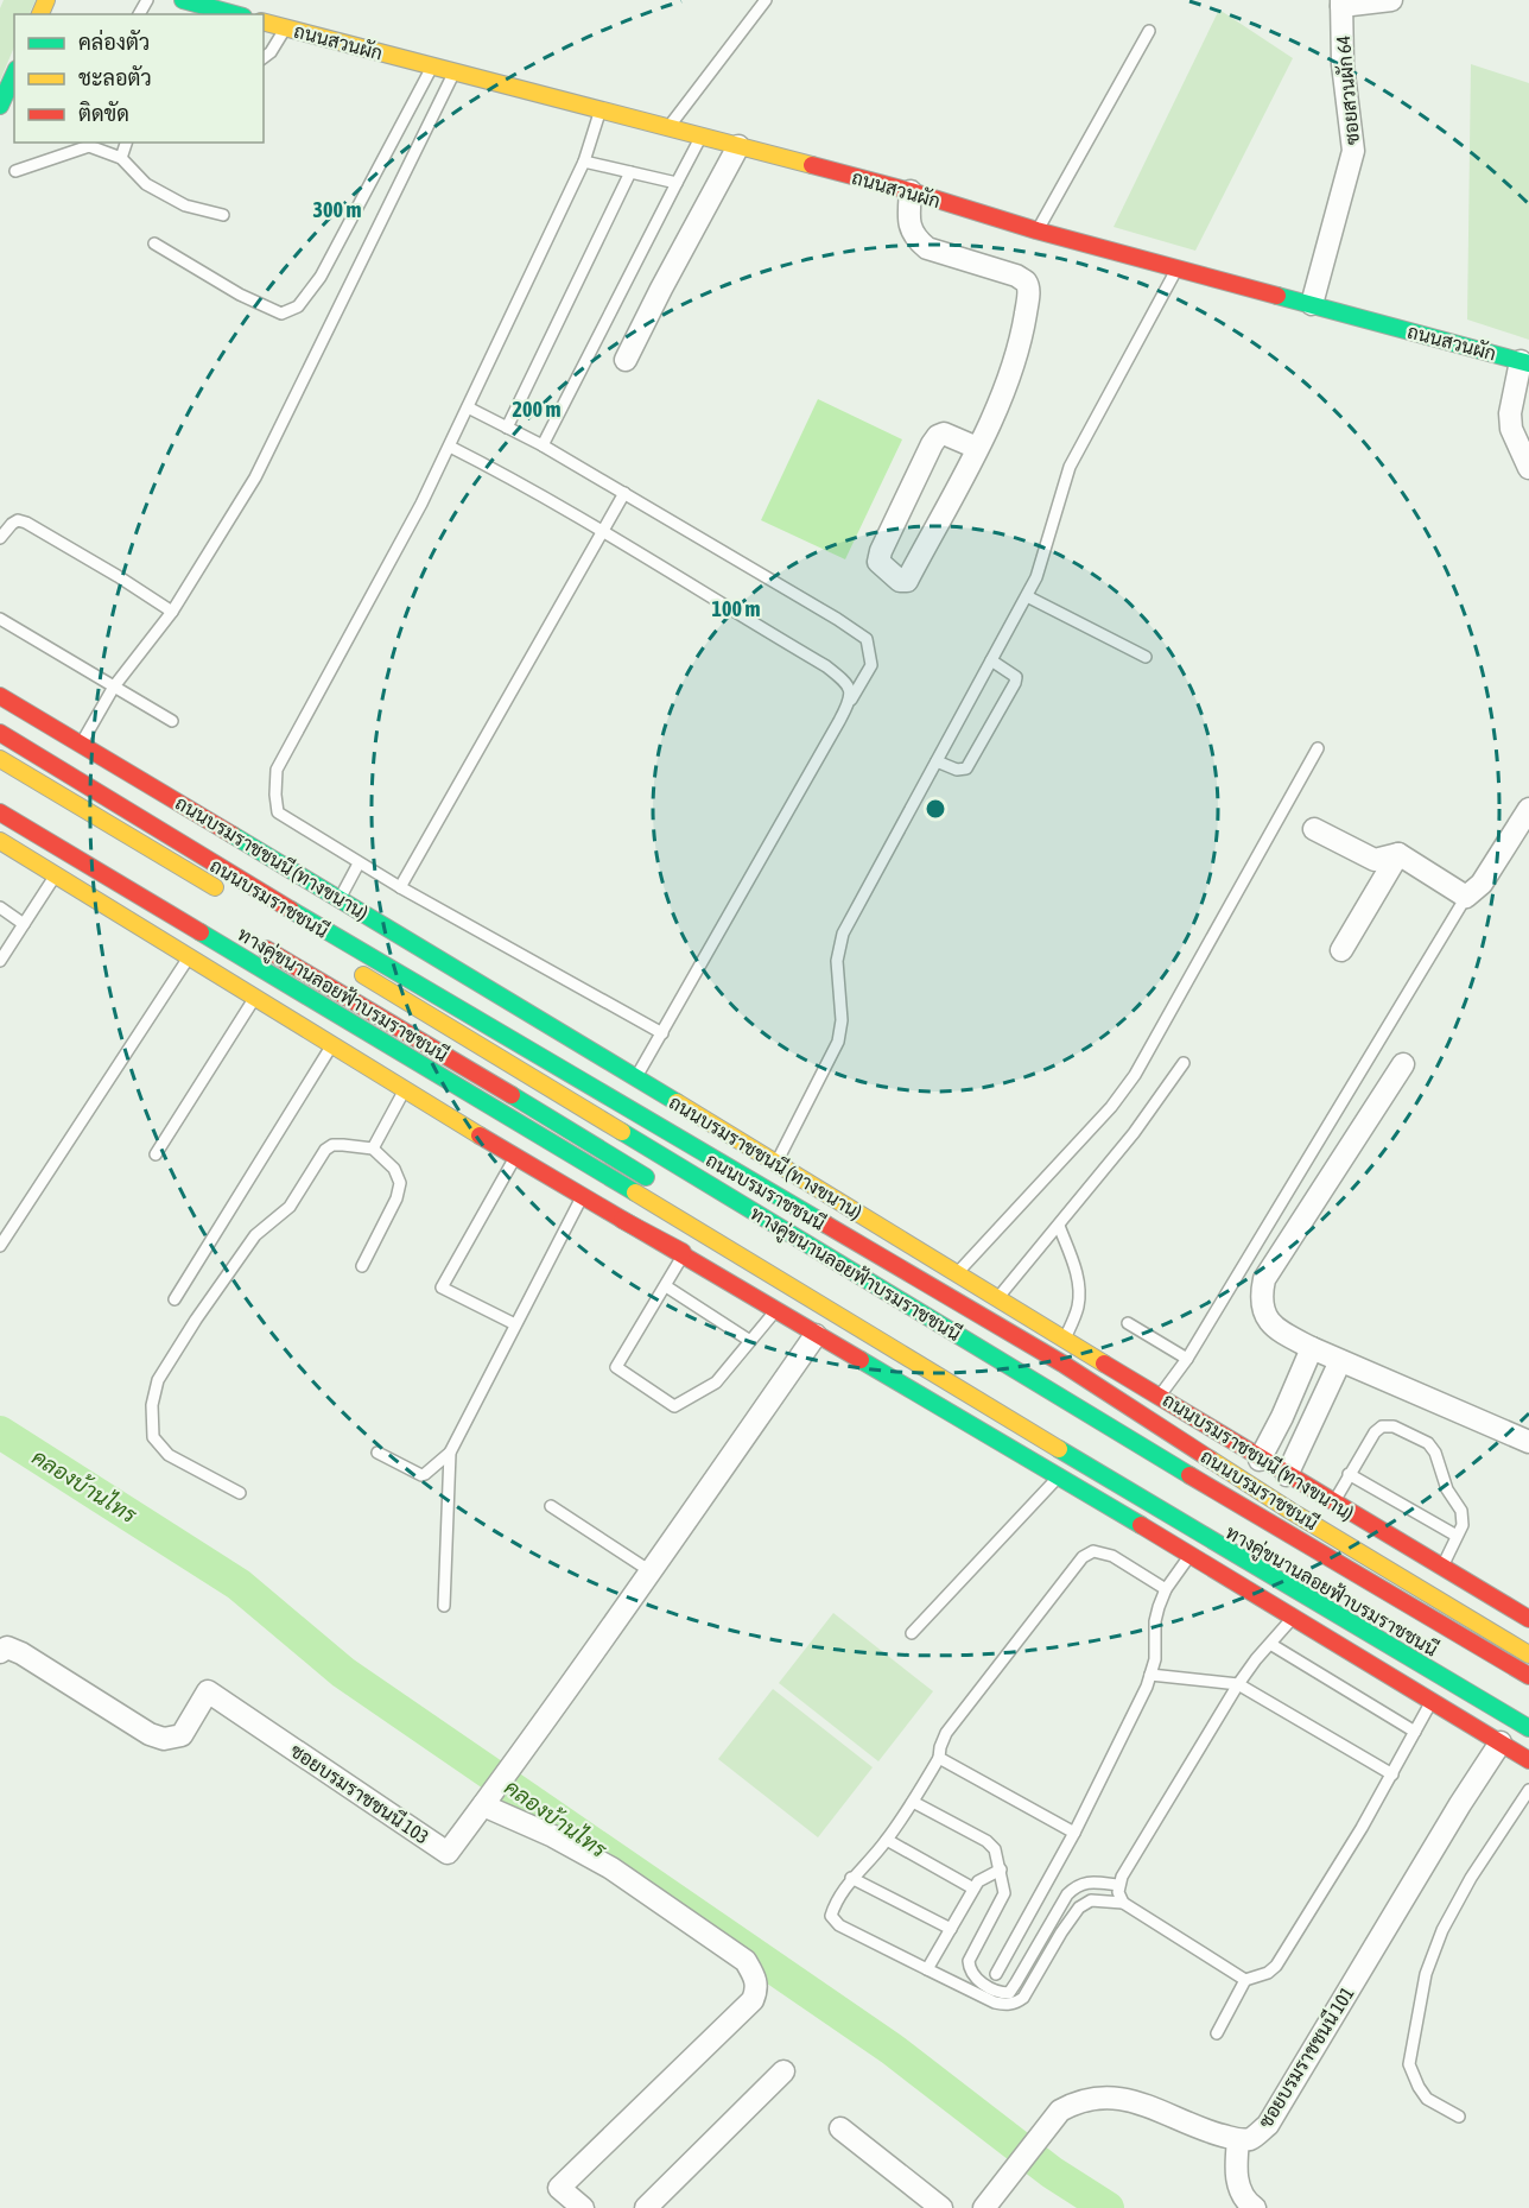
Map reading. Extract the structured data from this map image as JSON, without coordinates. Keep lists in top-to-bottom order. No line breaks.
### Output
{"streets":{"main road":["ถนนสวนผัก","ถนนบรมราชชนนี (ทางขนาน)","ถนนบรมราชชนนี","ทางคู่ขนานลอยฟ้าบรมราชชนนี"],"street":["ซอยสวนผัก 64","ซอยบรมราชชนนี 103","ซอยบรมราชชนนี 101"]},"crossings":[["ถนนสวนผัก","ซอยสวนผัก 64"]],"water":["คลองบ้านไทร"],"legend":["คล่องตัว","ชะลอตัว","ติดขัด"],"rings":["300 m","200 m","100 m"]}
